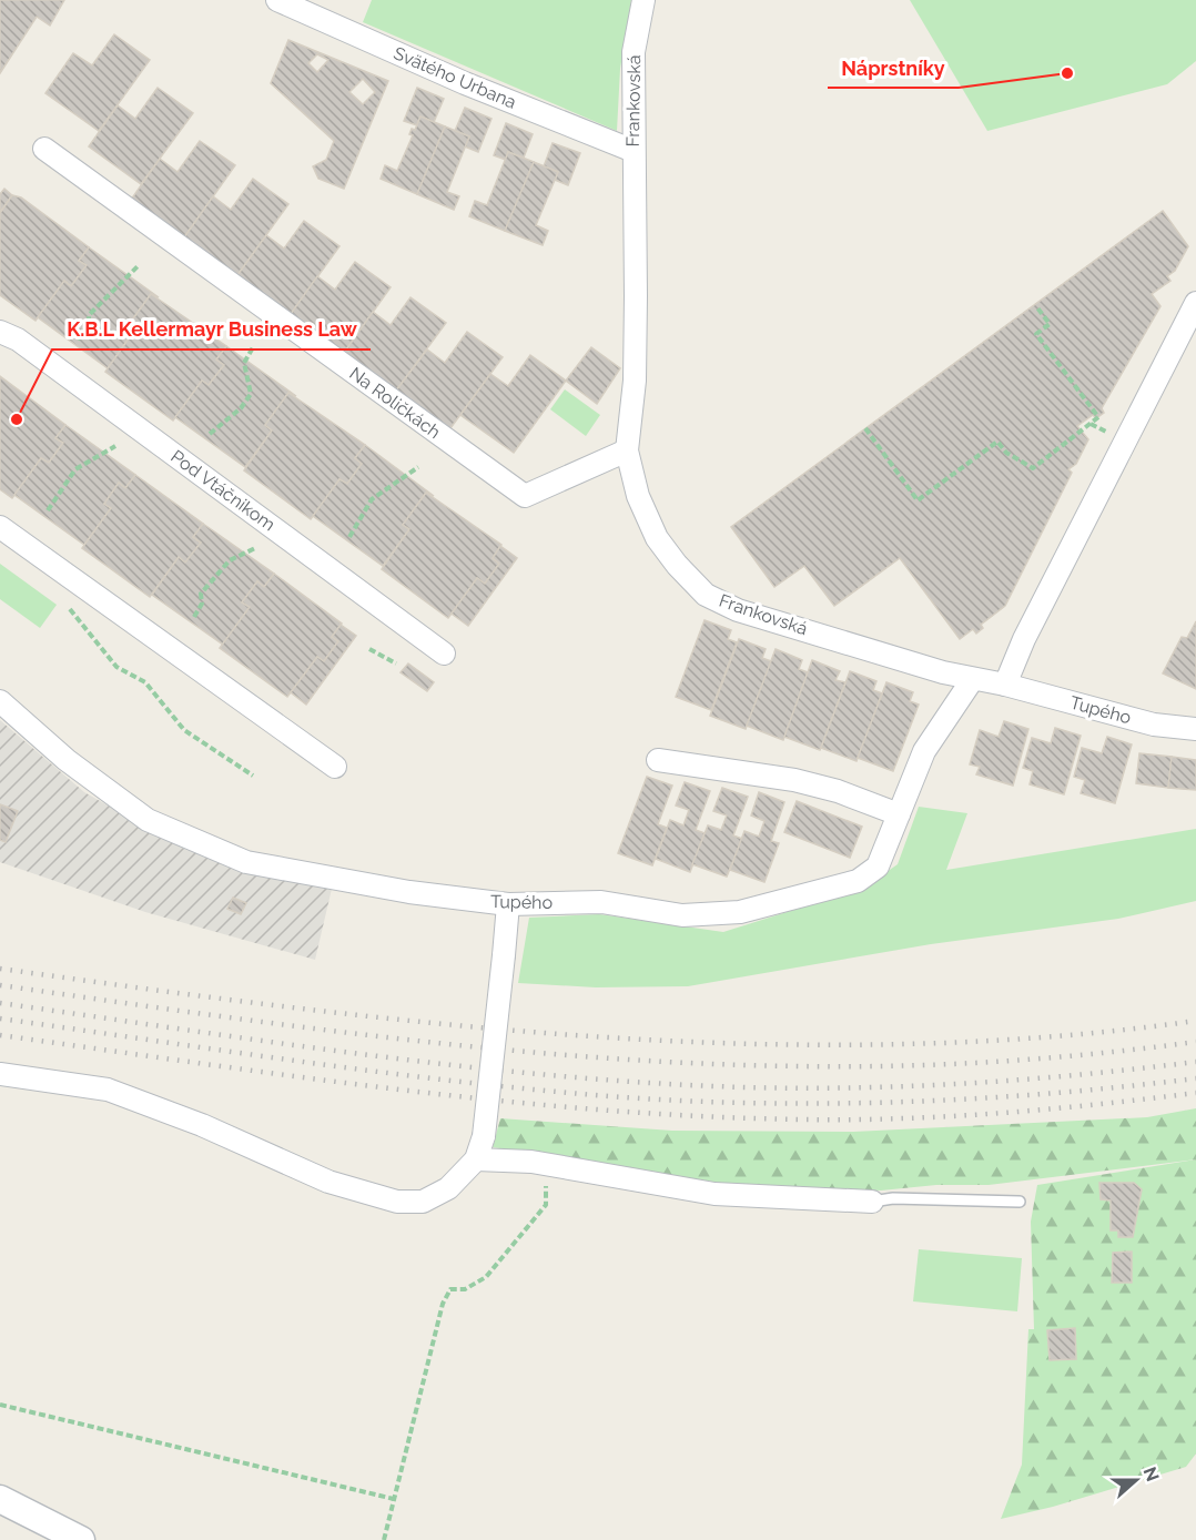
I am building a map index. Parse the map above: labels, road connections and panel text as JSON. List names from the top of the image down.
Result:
{
  "streets": {
    "street": [
      "Svätého Urbana",
      "Frankovská",
      "Na Roličkách",
      "Pod Vtáčnikom",
      "Tupého"
    ]
  },
  "crossings": [
    ["Svätého Urbana", "Frankovská"],
    ["Frankovská", "Na Roličkách"],
    ["Frankovská", "Tupého"]
  ],
  "places": ["Náprstníky", "K.B.L Kellermayr Business Law"],
  "north": "right"
}
